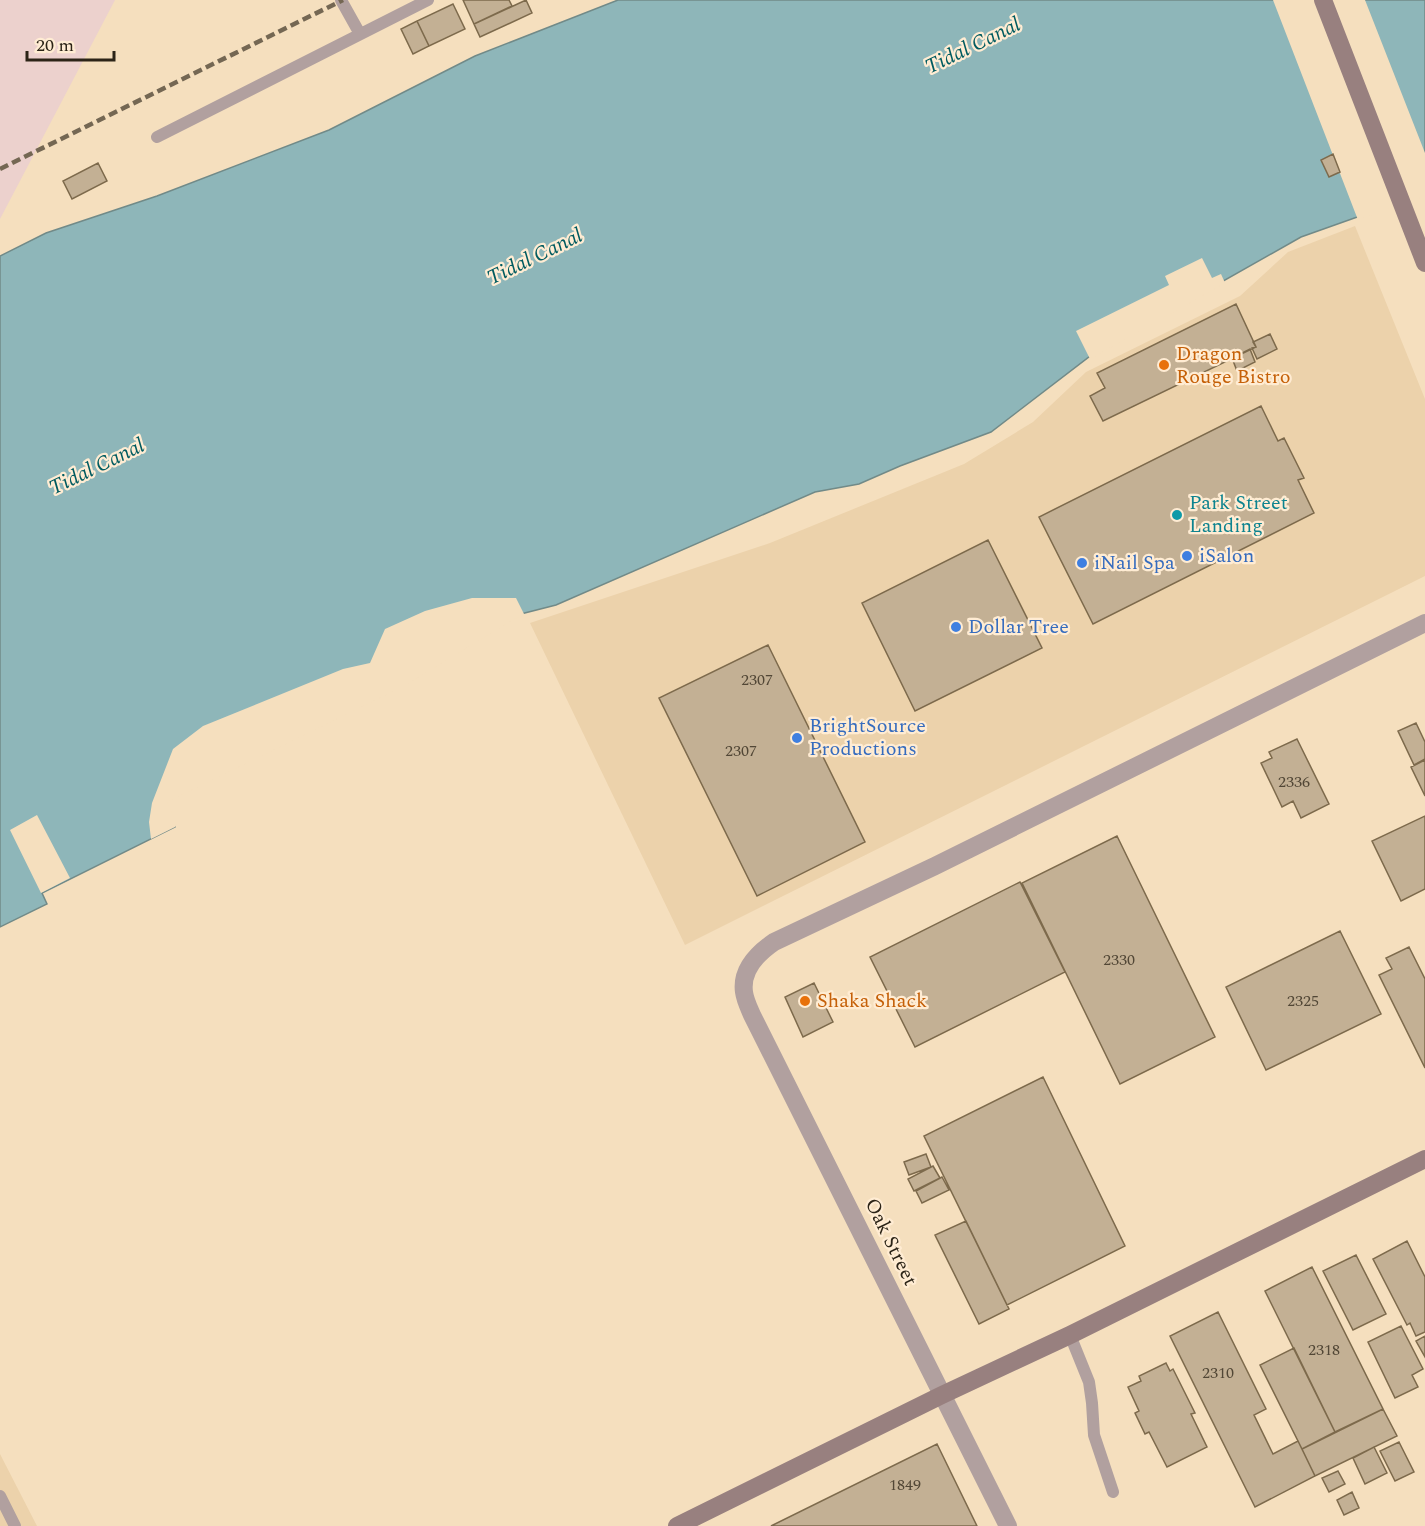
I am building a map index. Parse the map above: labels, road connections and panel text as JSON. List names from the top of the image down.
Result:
{
  "streets": {
    "street": ["Oak Street"]
  },
  "water": ["Tidal Canal"],
  "places": [
    "Dragon Rouge Bistro",
    "Park Street Landing",
    "iSalon",
    "iNail Spa",
    "Dollar Tree",
    "BrightSource Productions",
    "Shaka Shack"
  ],
  "house_numbers": [
    "2307",
    "2307",
    "2336",
    "2330",
    "2325",
    "2318",
    "2310",
    "1849"
  ],
  "scale_bar": "20 m"
}
